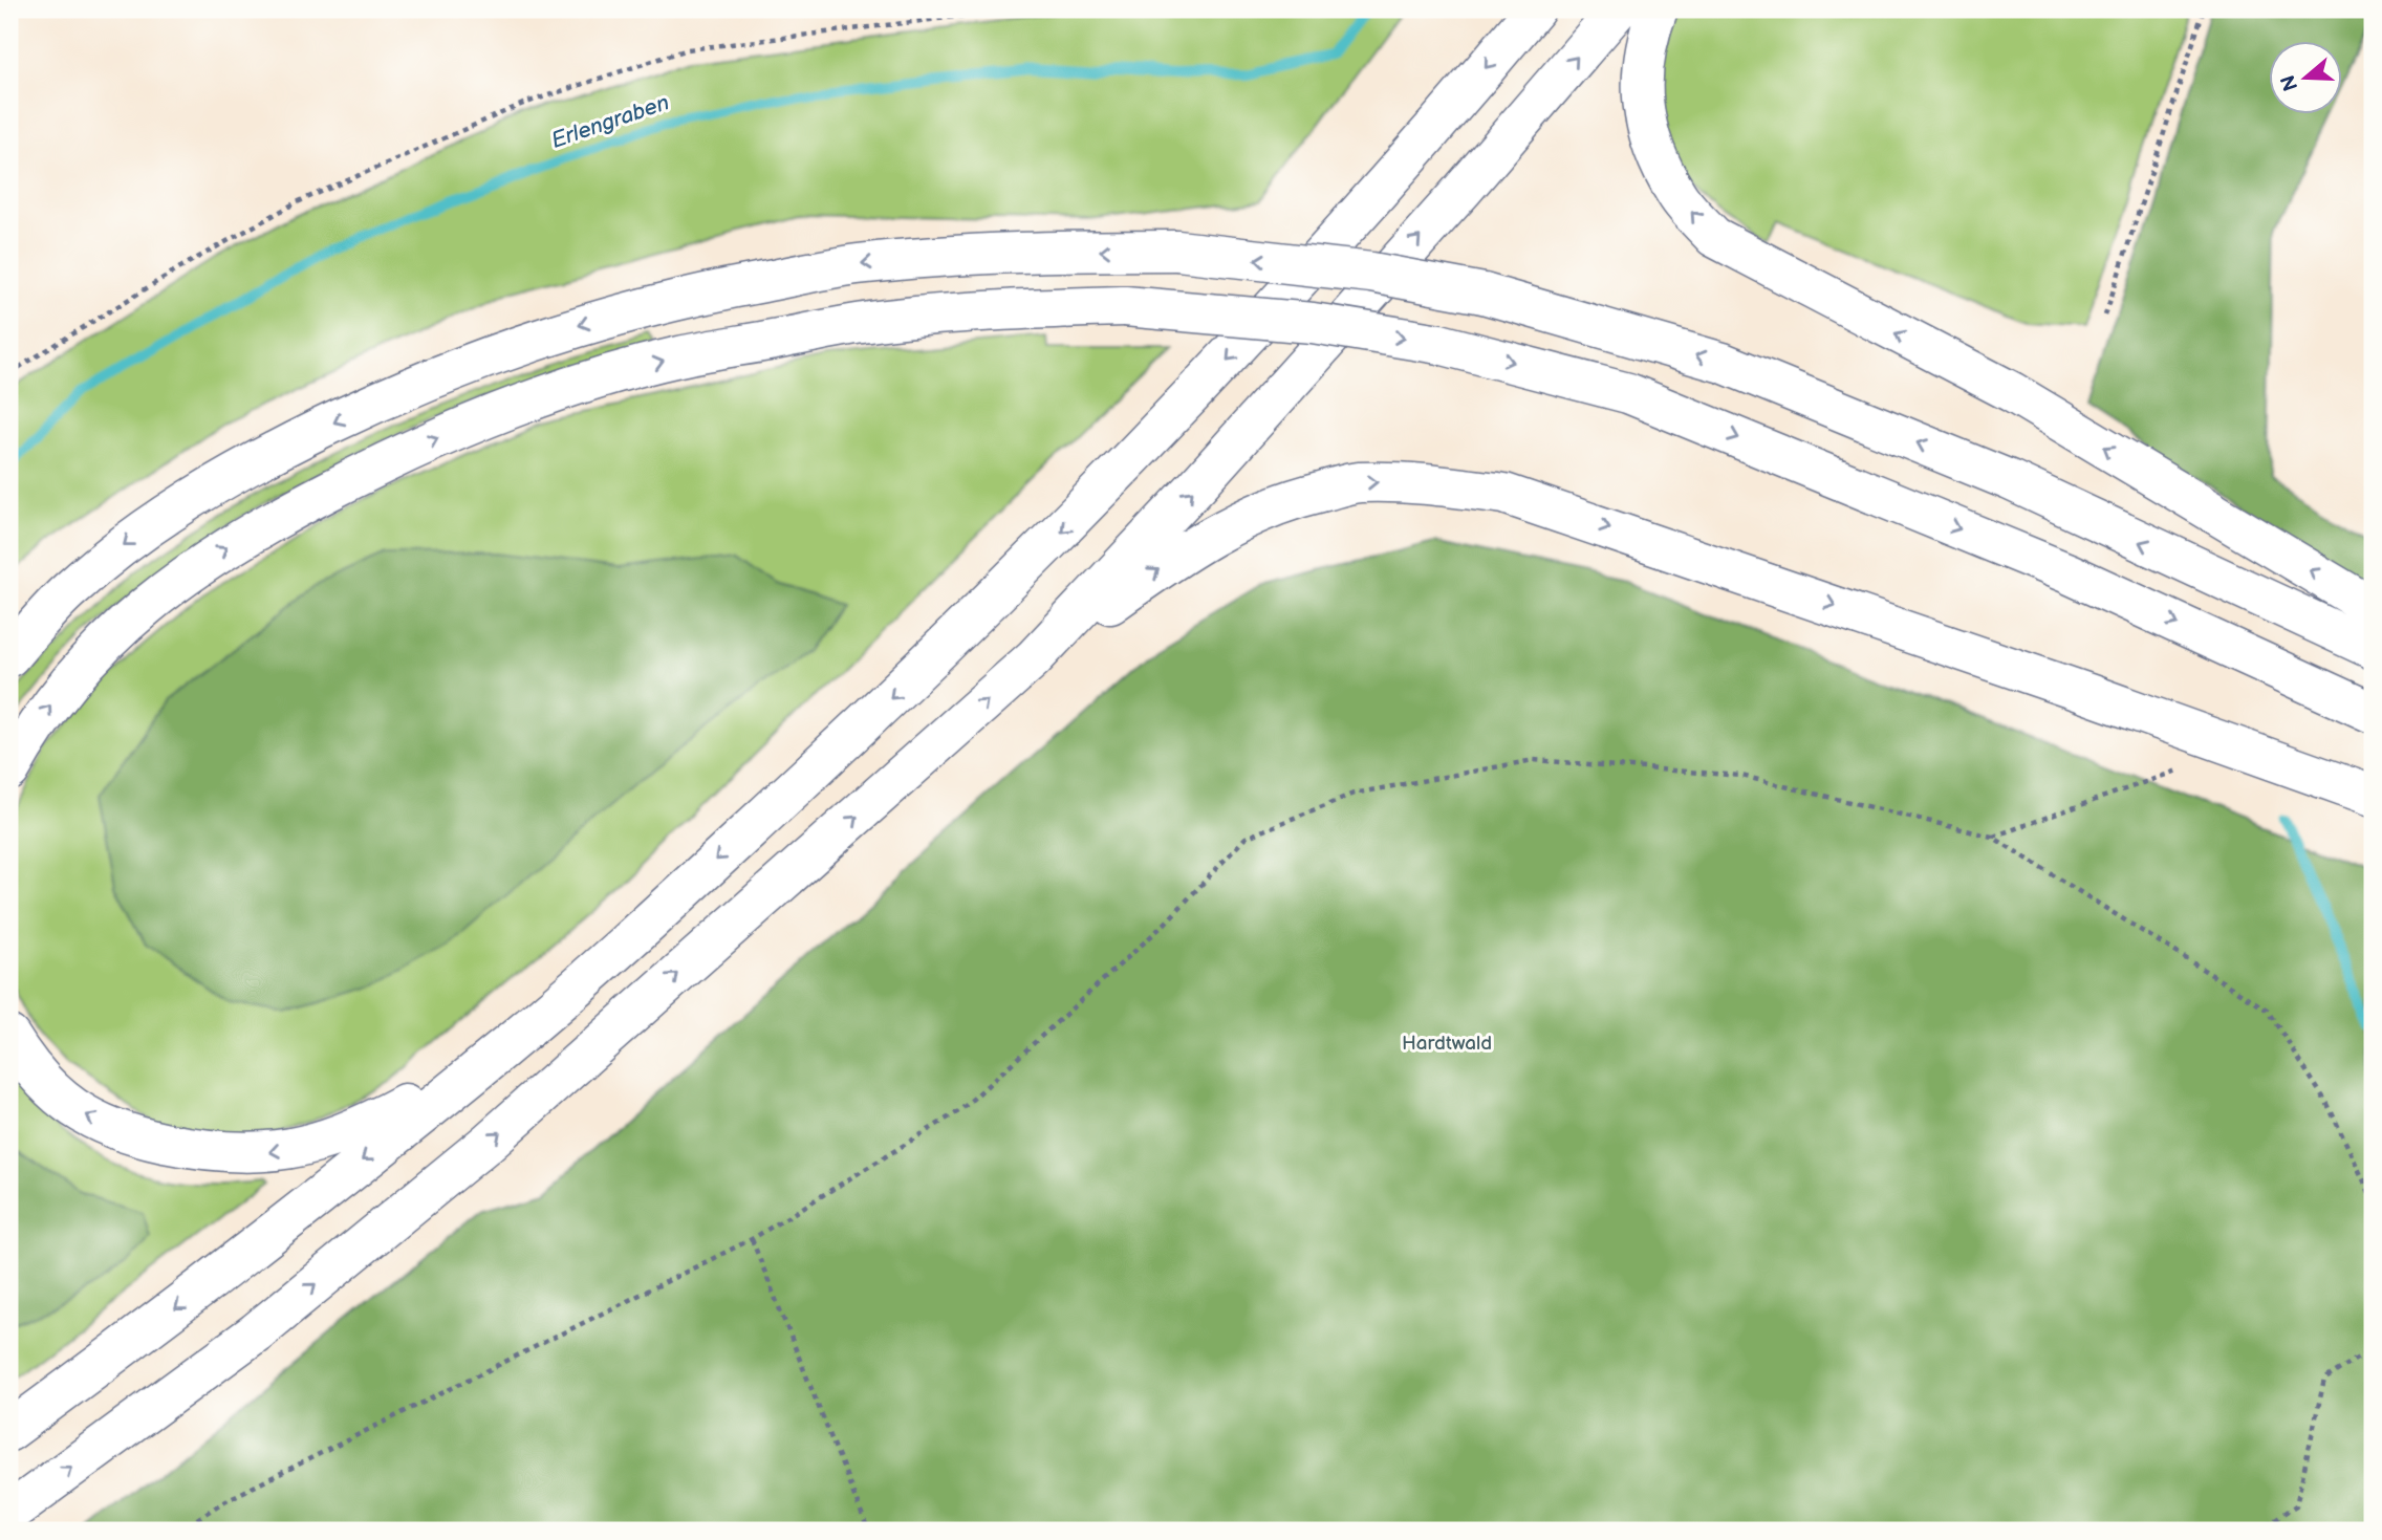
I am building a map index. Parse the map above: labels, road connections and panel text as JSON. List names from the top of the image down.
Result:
{
  "water": ["Erlengraben"],
  "parks": ["Hardtwald"],
  "north": "left"
}
